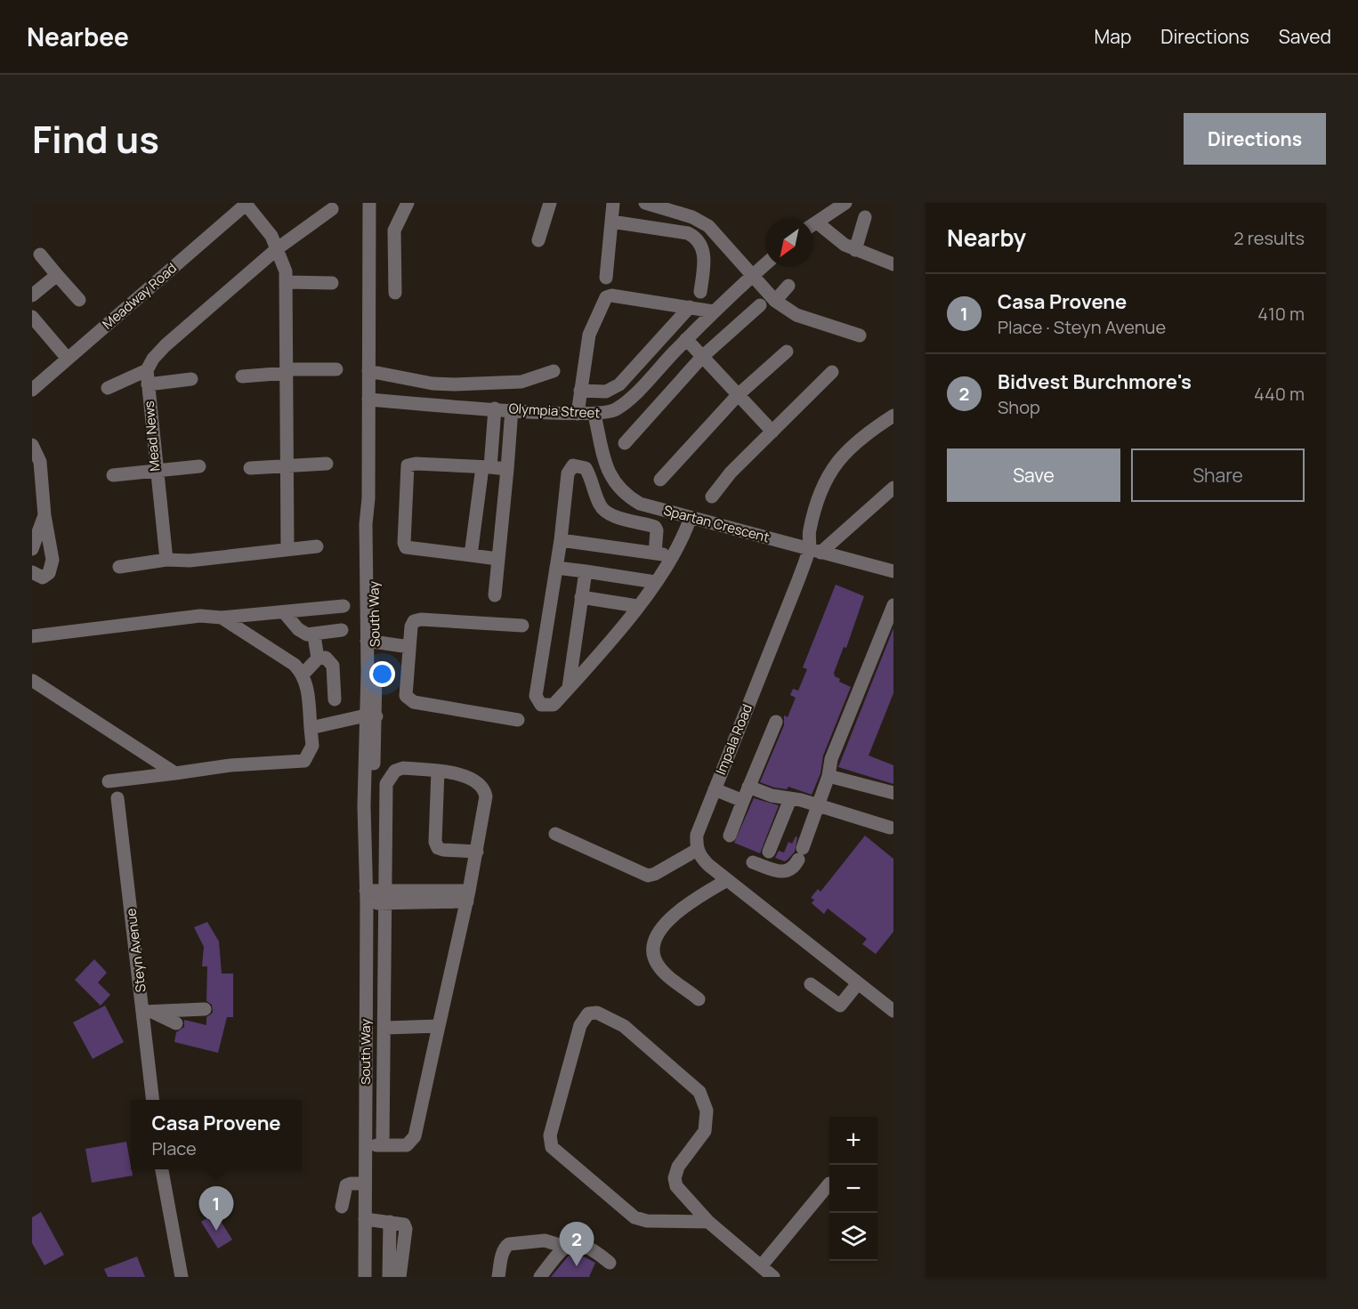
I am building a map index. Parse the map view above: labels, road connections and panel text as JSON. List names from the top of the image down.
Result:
{
  "streets": {
    "street": [
      "Meadway Road",
      "Olympia Street",
      "Mead News",
      "Spartan Crescent",
      "South Way",
      "Impala Road",
      "Steyn Avenue"
    ]
  },
  "crossings": [
    ["Olympia Street", "Spartan Crescent"],
    ["Olympia Street", "South Way"],
    ["Spartan Crescent", "Impala Road"]
  ],
  "north": "bottom left",
  "page": {
    "header": "Nearbee",
    "nav": ["Map", "Directions", "Saved"],
    "title": "Find us",
    "buttons": [
      "Directions",
      ["Save", "Share"]
    ],
    "heading": ["Nearby", "2 results"],
    "list": [
      {
        "mark": "1",
        "name": "Casa Provene",
        "note": "Place · Steyn Avenue",
        "value": "410 m"
      },
      {
        "mark": "2",
        "name": "Bidvest Burchmore's",
        "note": "Shop",
        "value": "440 m"
      }
    ],
    "popup": ["Casa Provene", "Place"],
    "map_buttons": ["+", "−"],
    "pins": ["1", "2"]
  }
}
